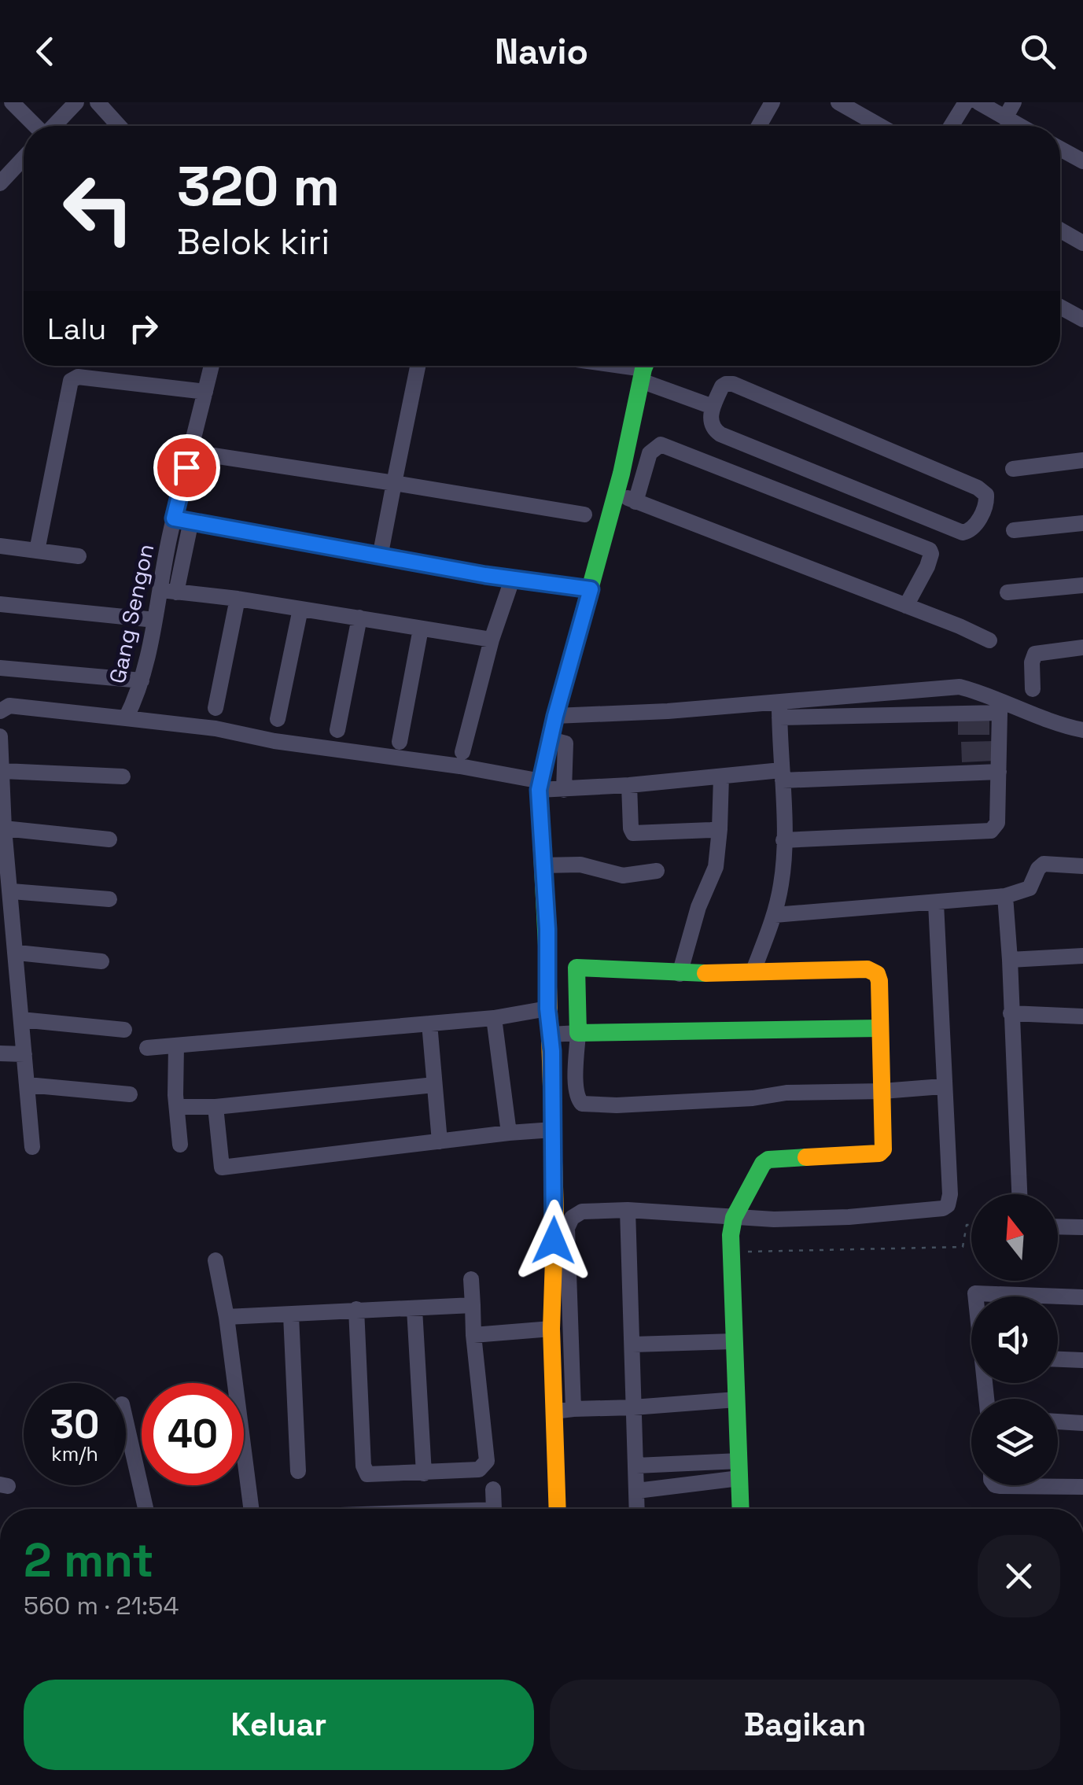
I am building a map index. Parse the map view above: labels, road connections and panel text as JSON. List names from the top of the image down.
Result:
{
  "streets": {
    "street": ["Gang Sengon"]
  },
  "north": "top",
  "page": {
    "header": "Navio",
    "turn": ["320 m", "Belok kiri"],
    "then": "Lalu",
    "speed": "30 km/h",
    "limit": "40",
    "heading": ["2 mnt", "560 m · 21:54"],
    "buttons": ["Keluar", "Bagikan"]
  }
}
